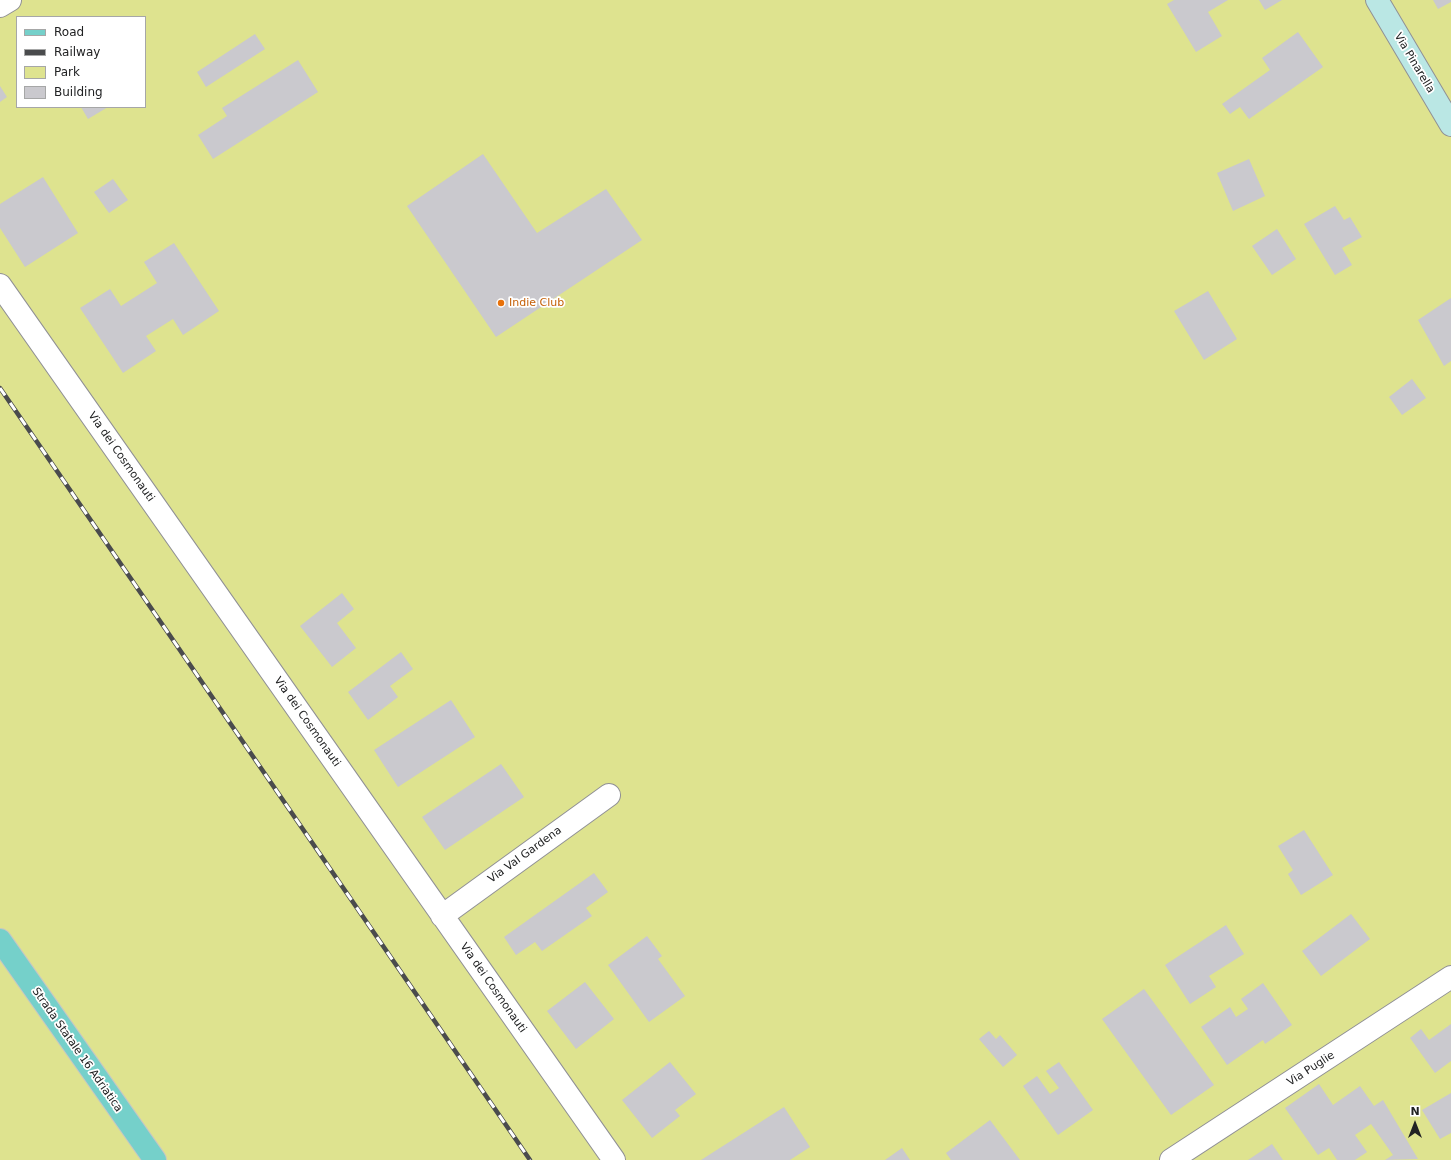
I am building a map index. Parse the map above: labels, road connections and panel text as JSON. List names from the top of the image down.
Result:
{
  "streets": {
    "main road": ["Strada Statale 16 Adriatica"],
    "street": [
      "Via Pinarella",
      "Via dei Cosmonauti",
      "Via Val Gardena",
      "Via Puglie"
    ]
  },
  "crossings": [
    ["Via dei Cosmonauti", "Via Val Gardena"]
  ],
  "places": ["Indie Club"],
  "legend": [
    "Road",
    "Railway",
    "Park",
    "Building"
  ],
  "north": "top"
}
